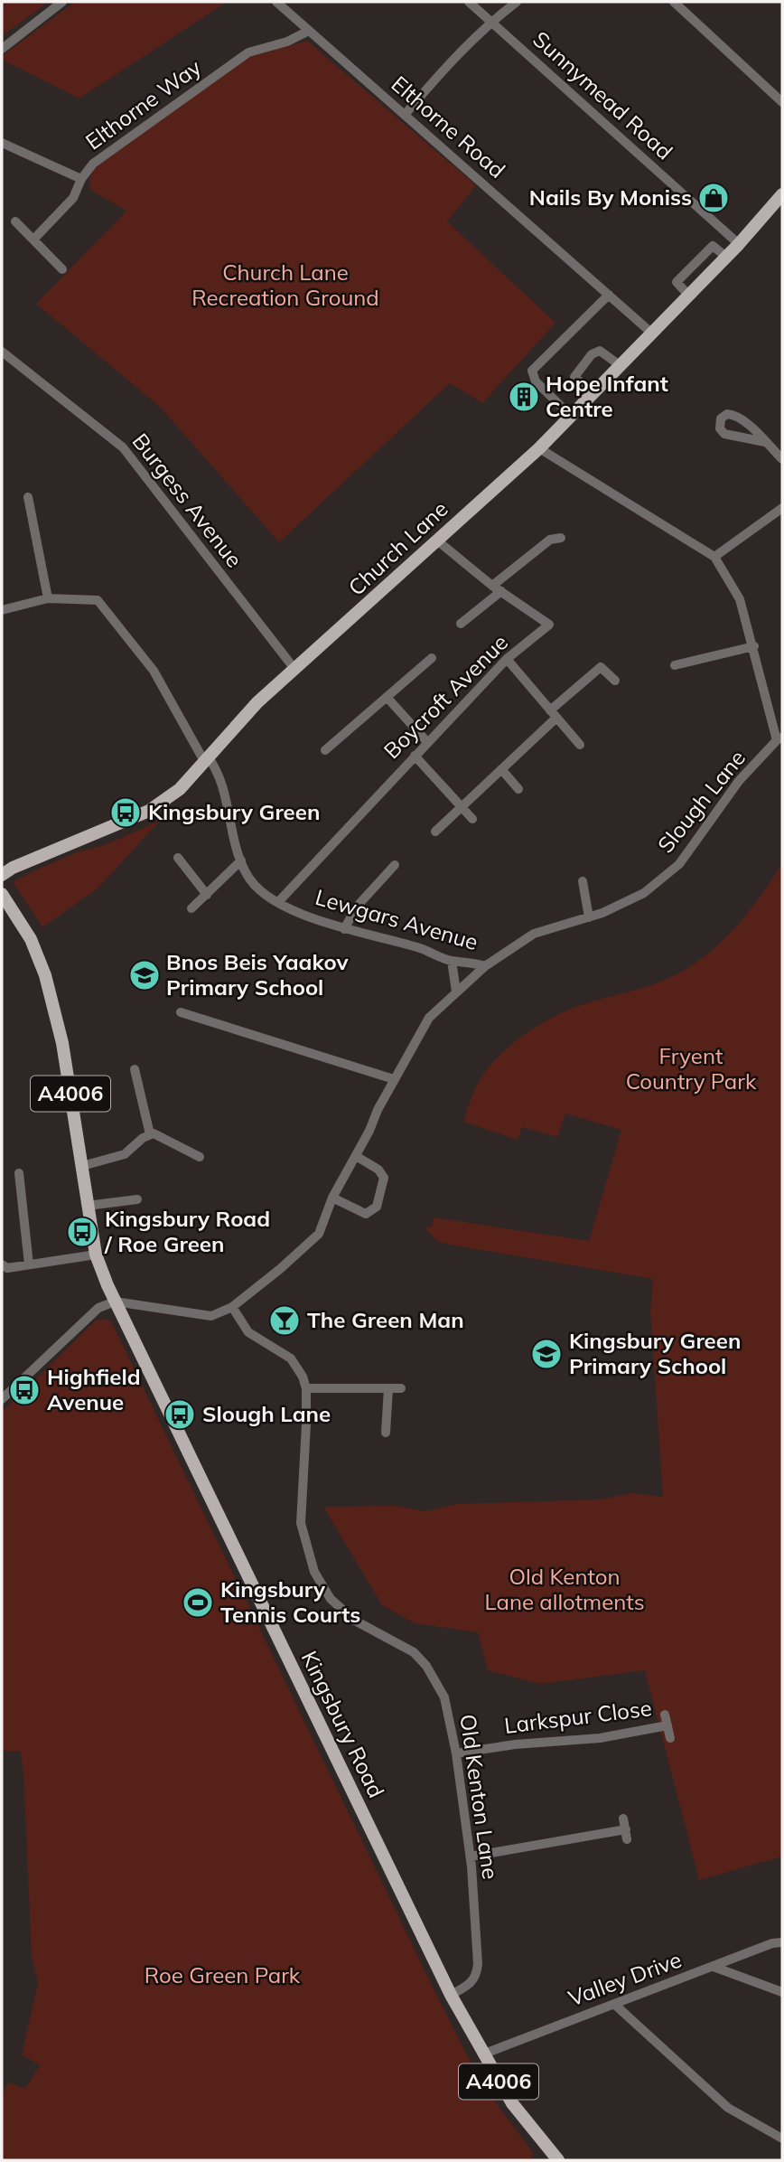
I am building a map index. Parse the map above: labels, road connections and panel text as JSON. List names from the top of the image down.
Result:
{
  "streets": {
    "main road": ["Church Lane", "A4006", "Kingsbury Road"],
    "street": [
      "Sunnymead Road",
      "Elthorne Way",
      "Elthorne Road",
      "Burgess Avenue",
      "Boycroft Avenue",
      "Slough Lane",
      "Lewgars Avenue",
      "Larkspur Close",
      "Old Kenton Lane",
      "Valley Drive"
    ]
  },
  "crossings": [
    ["Sunnymead Road", "Church Lane"],
    ["Elthorne Way", "Elthorne Road"],
    ["Elthorne Road", "Church Lane"],
    ["Burgess Avenue", "Church Lane"],
    ["Church Lane", "Boycroft Avenue"],
    ["Church Lane", "Slough Lane"],
    ["Church Lane", "Lewgars Avenue"],
    ["Boycroft Avenue", "Lewgars Avenue"],
    ["Slough Lane", "Lewgars Avenue"],
    ["Slough Lane", "Kingsbury Road"],
    ["Slough Lane", "Old Kenton Lane"],
    ["Larkspur Close", "Old Kenton Lane"],
    ["Kingsbury Road", "Old Kenton Lane"],
    ["Kingsbury Road", "Valley Drive"]
  ],
  "parks": [
    "Church Lane Recreation Ground",
    "Fryent Country Park",
    "Old Kenton Lane allotments",
    "Roe Green Park"
  ],
  "places": {
    "shop": ["Nails By Moniss"],
    "building": ["Hope Infant Centre"],
    "bus stop": [
      "Kingsbury Green",
      "Kingsbury Road / Roe Green",
      "Highfield Avenue",
      "Slough Lane"
    ],
    "school or university": ["Bnos Beis Yaakov Primary School", "Kingsbury Green Primary School"],
    "bar": ["The Green Man"],
    "sports": ["Kingsbury Tennis Courts"]
  }
}
